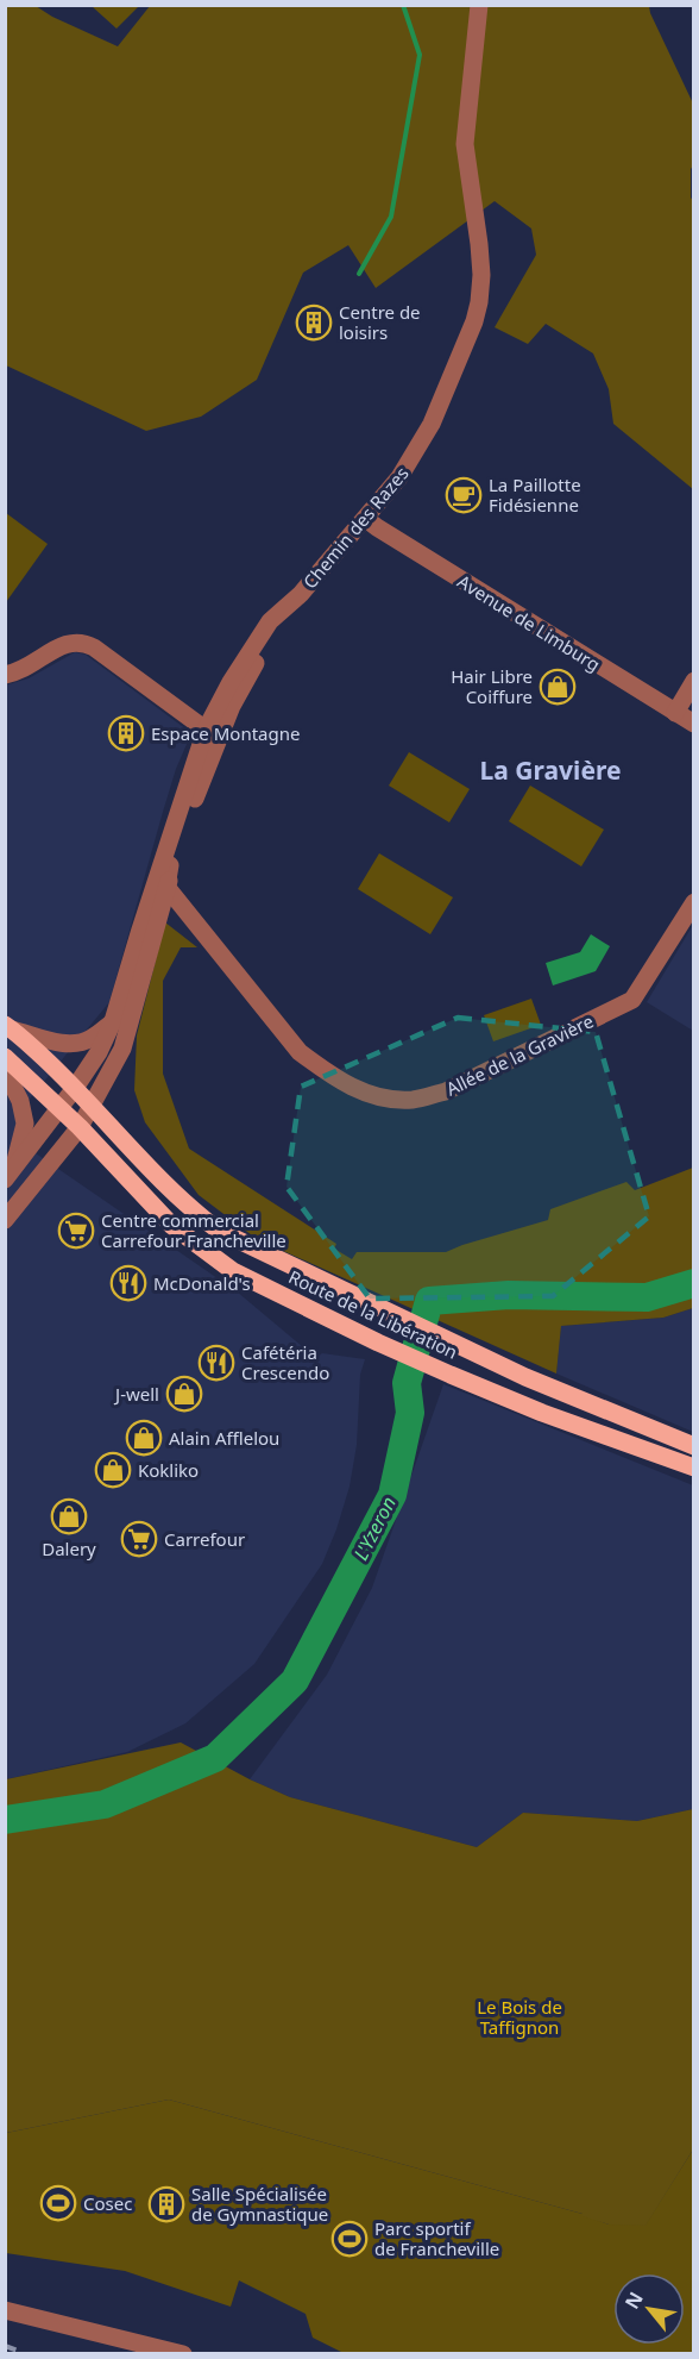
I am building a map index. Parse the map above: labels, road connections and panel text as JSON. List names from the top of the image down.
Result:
{
  "streets": {
    "main road": ["Route de la Libération"],
    "street": ["Chemin des Razes", "Avenue de Limburg", "Allée de la Gravière"]
  },
  "crossings": [
    ["Chemin des Razes", "Avenue de Limburg"],
    ["Chemin des Razes", "Allée de la Gravière"],
    ["Chemin des Razes", "Route de la Libération"]
  ],
  "districts": ["La Gravière"],
  "water": ["L'Yzeron"],
  "parks": ["Le Bois de Taffignon"],
  "places": {
    "building": ["Centre de loisirs", "Espace Montagne", "Salle Spécialisée de Gymnastique"],
    "cafe": ["La Paillotte Fidésienne"],
    "shop": [
      "Hair Libre Coiffure",
      "J-well",
      "Alain Afflelou",
      "Kokliko",
      "Dalery"
    ],
    "supermarket": ["Centre commercial Carrefour Francheville", "Carrefour"],
    "restaurant": ["McDonald's", "Cafétéria Crescendo"],
    "sports": ["Cosec", "Parc sportif de Francheville"]
  },
  "north": "top left"
}
